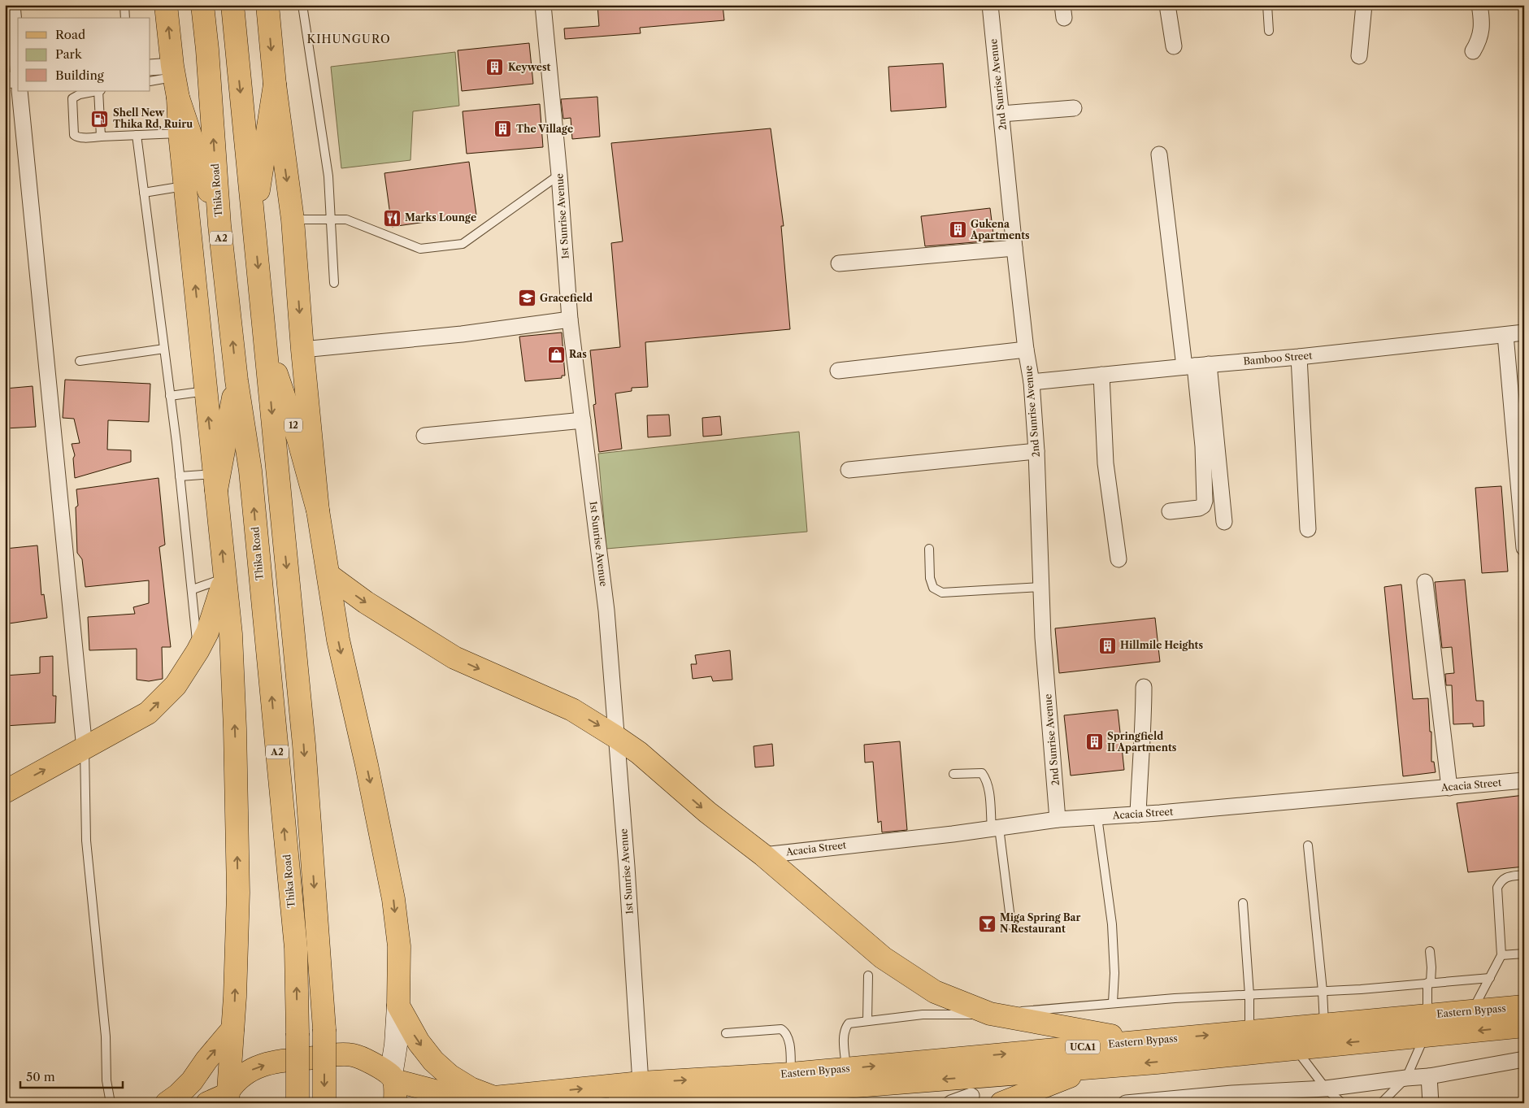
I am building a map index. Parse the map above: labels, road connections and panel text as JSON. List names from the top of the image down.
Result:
{
  "streets": {
    "main road": [
      "Thika Road",
      "A2",
      "12",
      "Eastern Bypass",
      "UCA1"
    ],
    "street": [
      "2nd Sunrise Avenue",
      "1st Sunrise Avenue",
      "Bamboo Street",
      "Acacia Street"
    ]
  },
  "crossings": [
    ["2nd Sunrise Avenue", "Bamboo Street"],
    ["2nd Sunrise Avenue", "Acacia Street"],
    ["1st Sunrise Avenue", "Eastern Bypass"],
    ["1st Sunrise Avenue", "UCA1"],
    ["A2", "12"],
    ["Eastern Bypass", "UCA1"]
  ],
  "districts": ["KIHUNGURO"],
  "places": {
    "building": [
      "Keywest",
      "The Village",
      "Gukena Apartments",
      "Hillmile Heights",
      "Springfield II Apartments"
    ],
    "fuel station": ["Shell New Thika Rd, Ruiru"],
    "restaurant": ["Marks Lounge"],
    "school or university": ["Gracefield"],
    "shop": ["Ras"],
    "bar": ["Miga Spring Bar N Restaurant"]
  },
  "legend": ["Road", "Park", "Building"],
  "scale_bar": "50 m"
}
